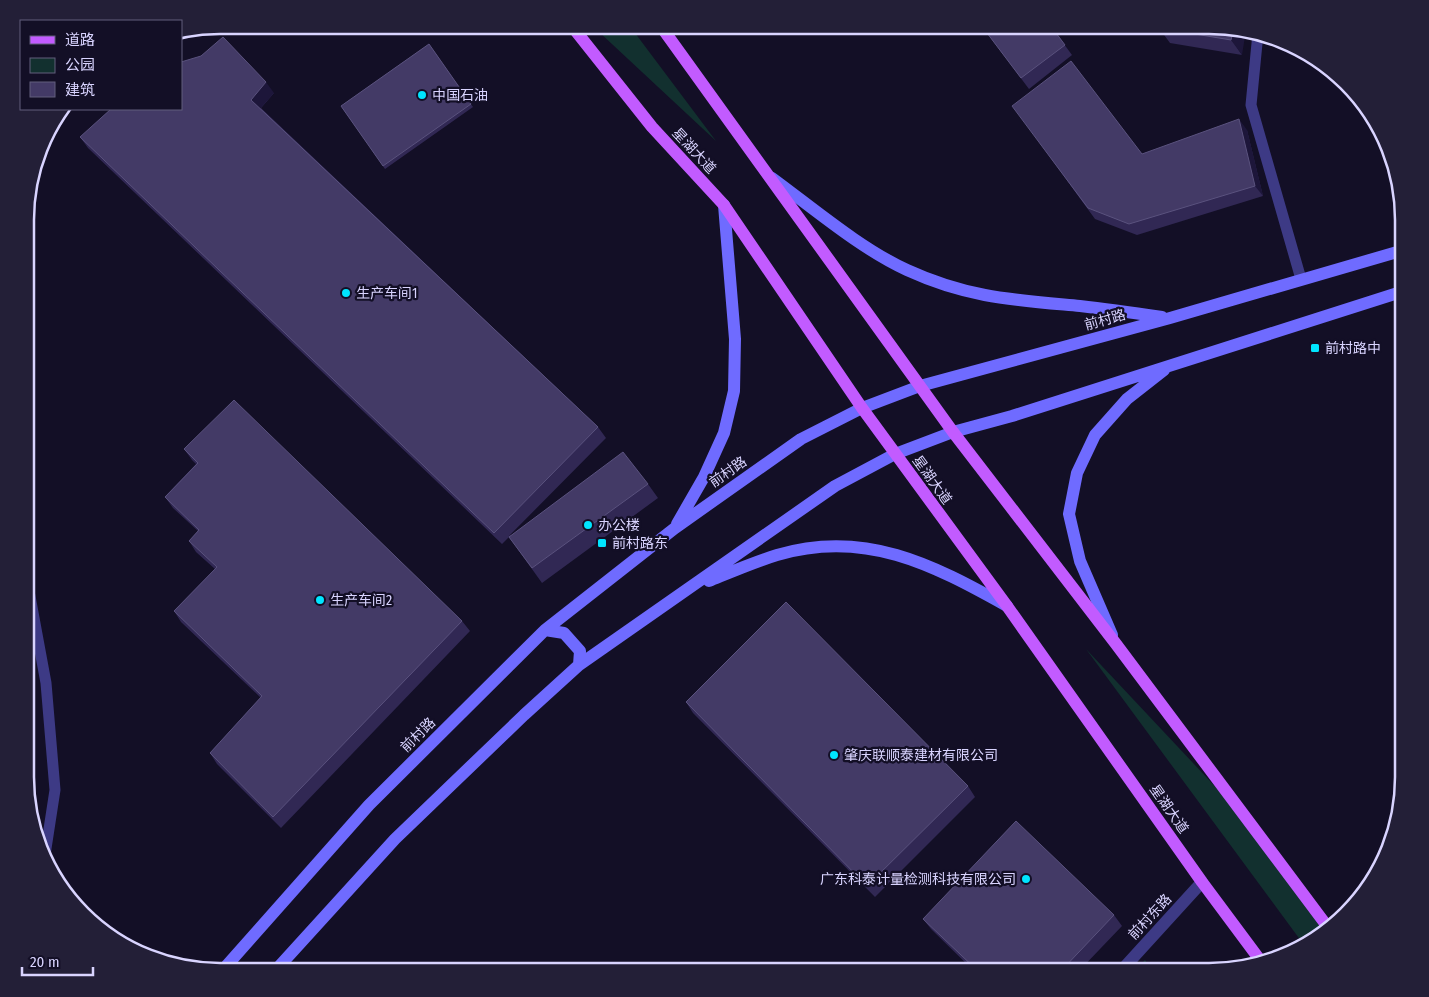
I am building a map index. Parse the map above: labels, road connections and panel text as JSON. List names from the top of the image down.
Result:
{
  "streets": {
    "main road": ["星湖大道", "前村路"],
    "street": ["前村东路"]
  },
  "crossings": [
    ["星湖大道", "前村路"],
    ["星湖大道", "前村东路"]
  ],
  "places": {
    "other": [
      "中国石油",
      "生产车间1",
      "办公楼",
      "生产车间2",
      "肇庆联顺泰建材有限公司",
      "广东科泰计量检测科技有限公司"
    ],
    "transit": ["前村路中", "前村路东"]
  },
  "legend": ["道路", "公园", "建筑"],
  "scale_bar": "20 m"
}
